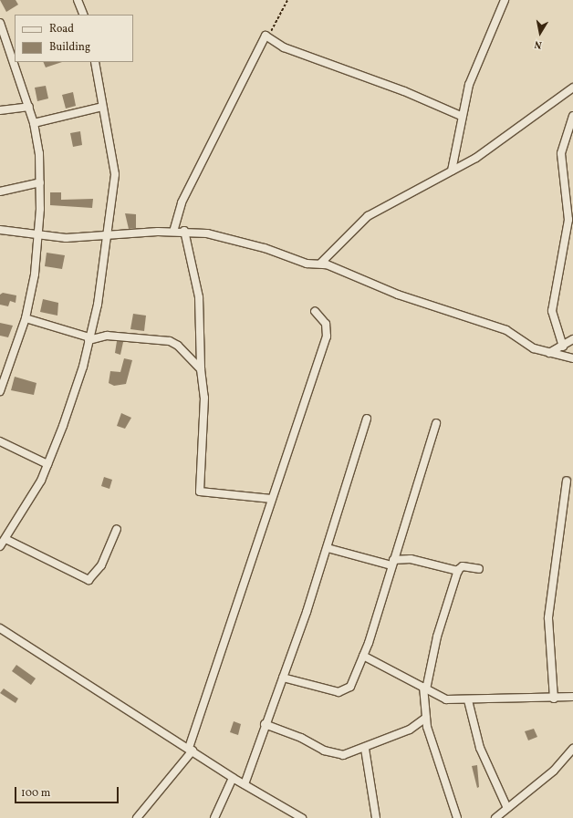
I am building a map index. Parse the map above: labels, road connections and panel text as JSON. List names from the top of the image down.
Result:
{
  "legend": ["Road", "Building"],
  "scale_bar": "100 m",
  "north": "bottom"
}
